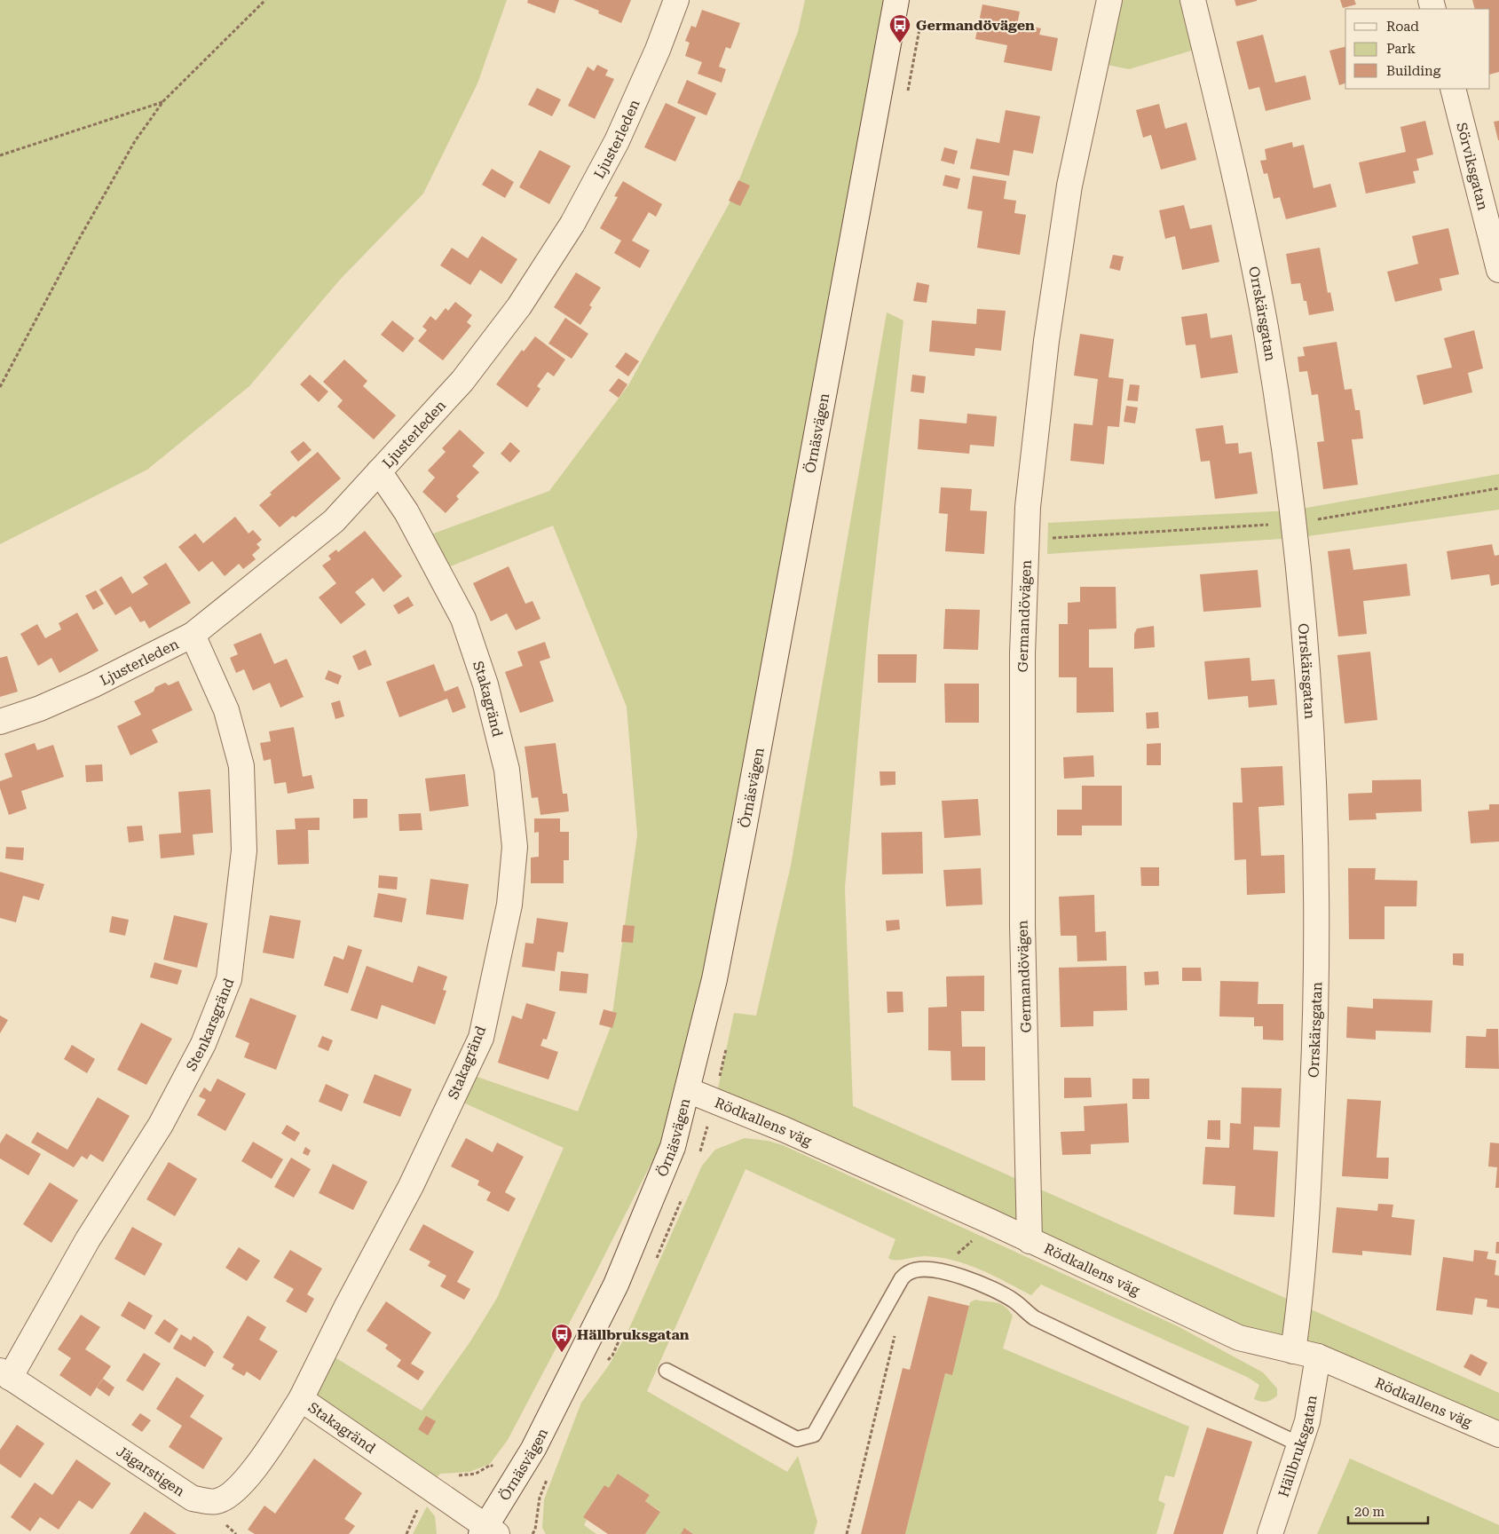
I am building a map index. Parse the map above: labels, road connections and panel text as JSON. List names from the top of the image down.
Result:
{
  "streets": {
    "street": [
      "Ljusterleden",
      "Sörviksgatan",
      "Orrskärsgatan",
      "Örnäsvägen",
      "Germandövägen",
      "Stakagränd",
      "Stenkarsgränd",
      "Rödkallens väg",
      "Hällbruksgatan",
      "Jägarstigen"
    ]
  },
  "crossings": [
    ["Ljusterleden", "Stakagränd"],
    ["Ljusterleden", "Stenkarsgränd"],
    ["Orrskärsgatan", "Rödkallens väg"],
    ["Örnäsvägen", "Stakagränd"],
    ["Örnäsvägen", "Rödkallens väg"],
    ["Germandövägen", "Rödkallens väg"],
    ["Stakagränd", "Jägarstigen"],
    ["Stenkarsgränd", "Jägarstigen"],
    ["Rödkallens väg", "Hällbruksgatan"]
  ],
  "places": {
    "bus stop": ["Germandövägen", "Hällbruksgatan"]
  },
  "legend": ["Road", "Park", "Building"],
  "scale_bar": "20 m"
}
